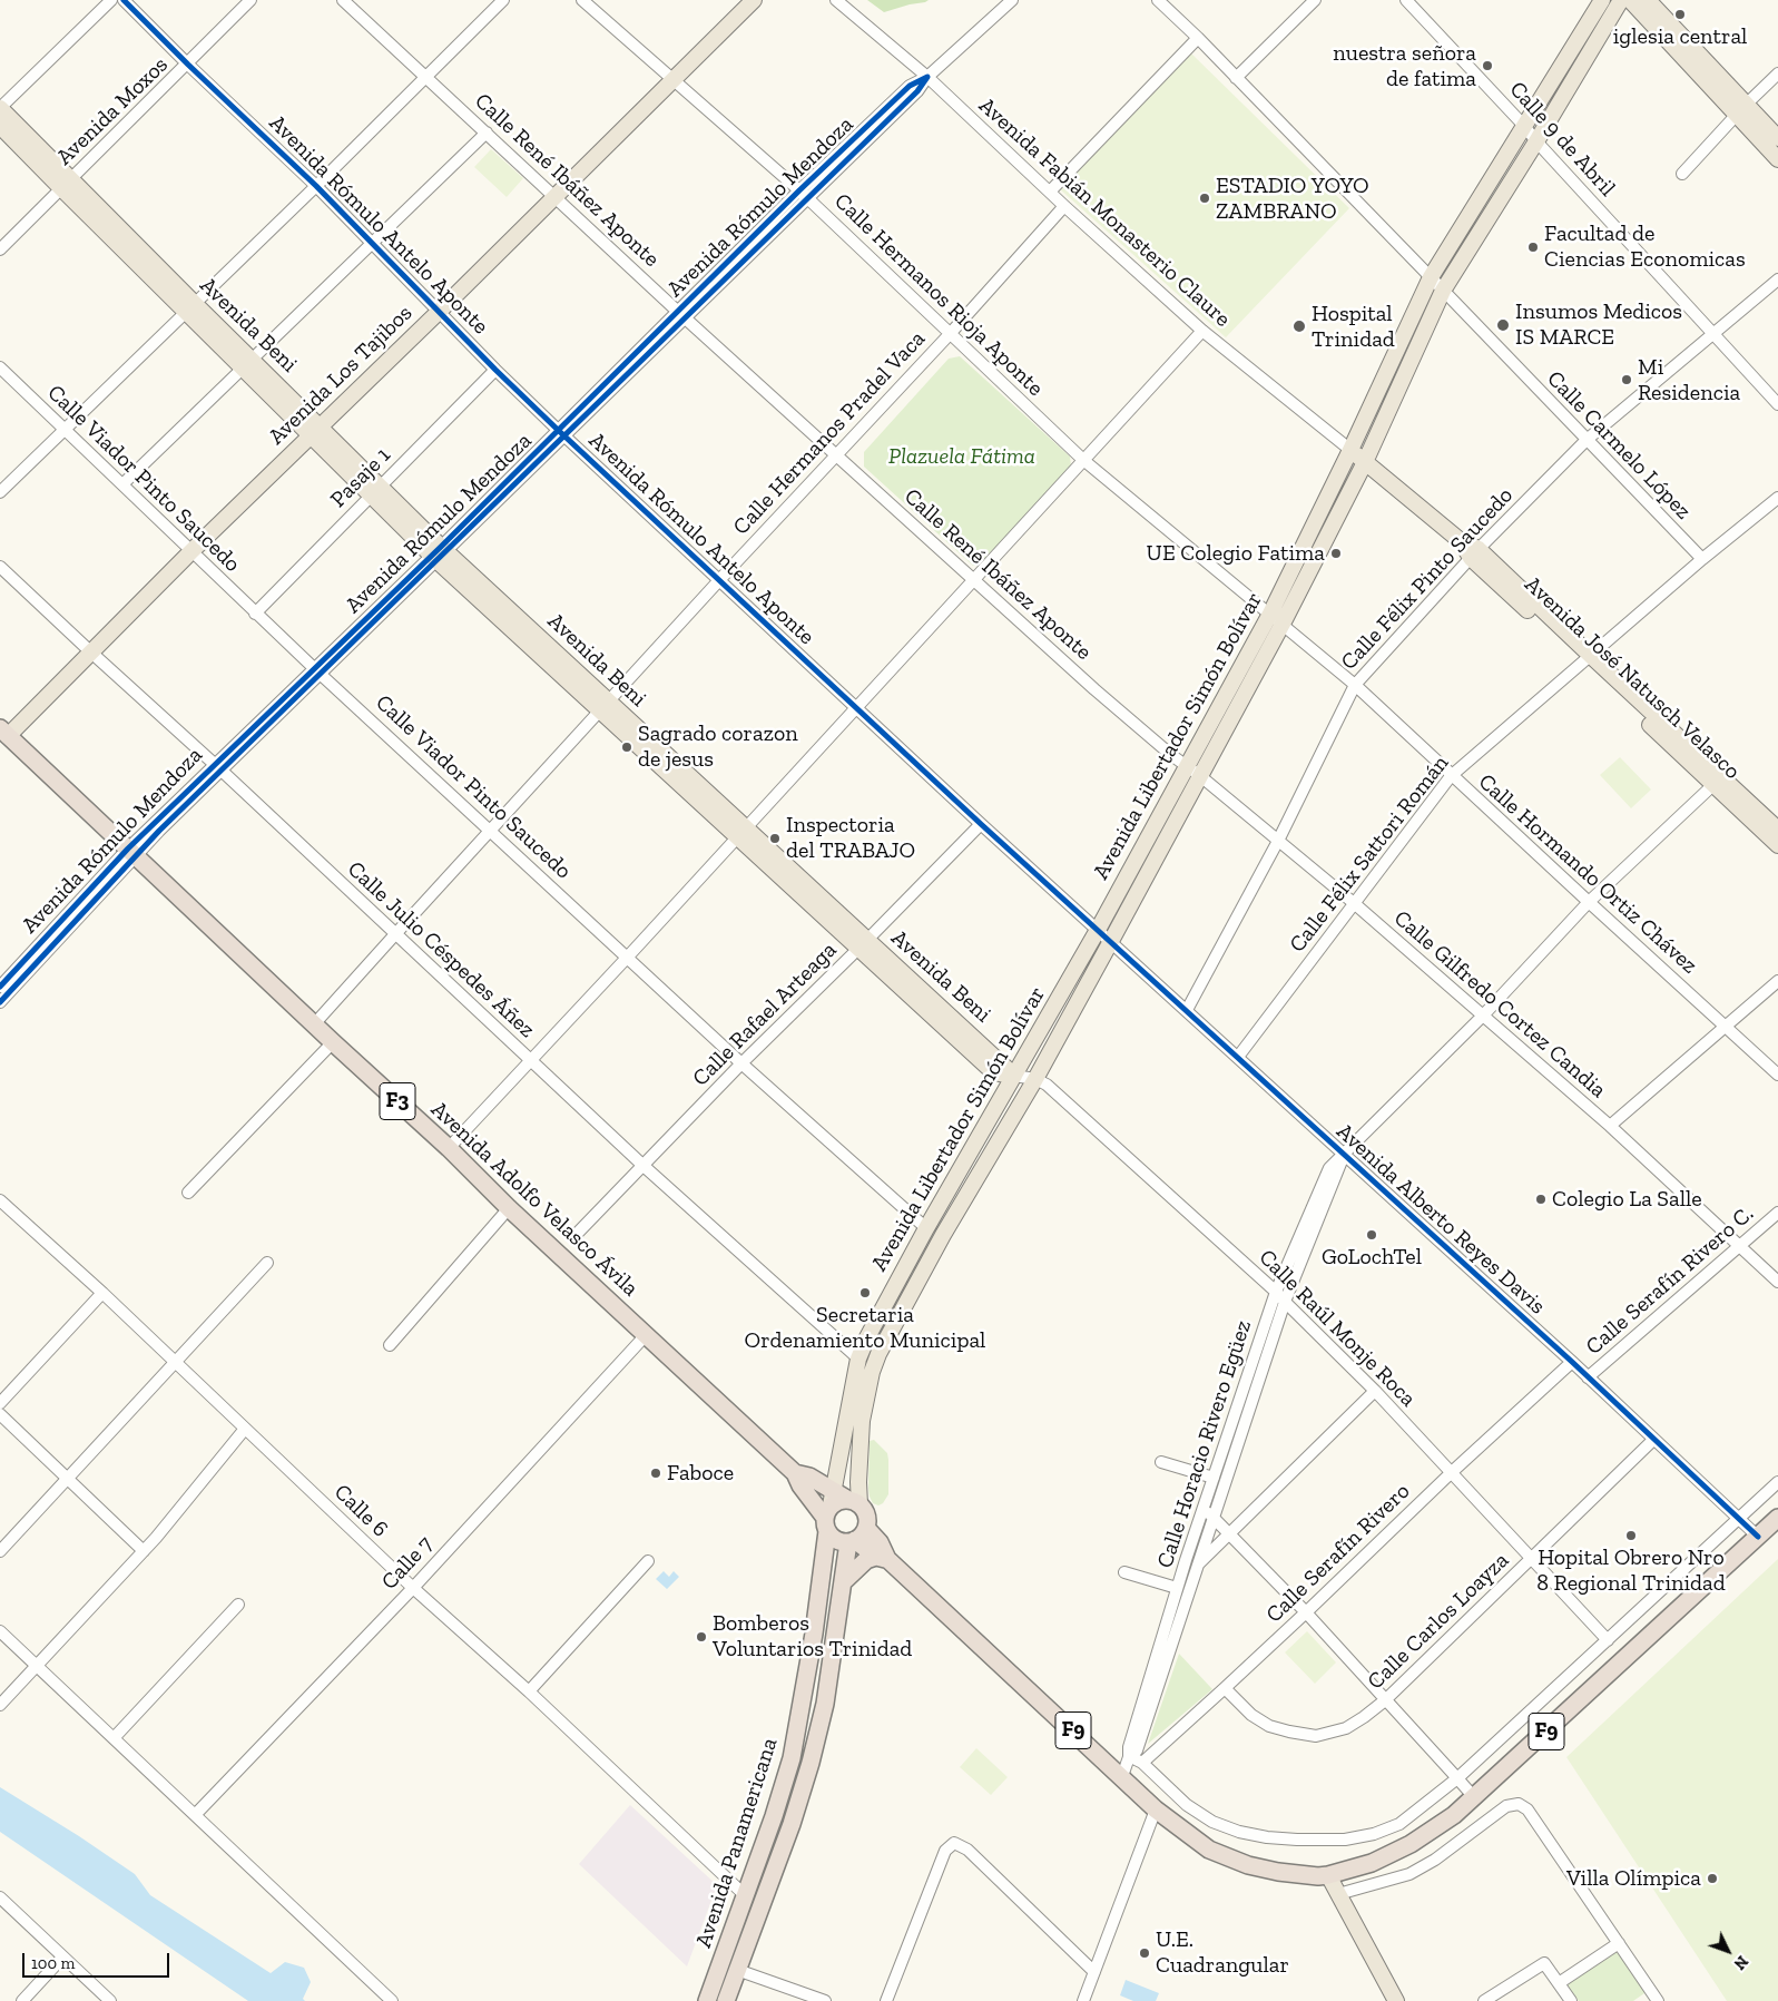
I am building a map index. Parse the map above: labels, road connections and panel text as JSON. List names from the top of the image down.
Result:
{
  "streets": {
    "highway": [
      "F3",
      "Avenida Adolfo Velasco Ávila",
      "F9",
      "Avenida Panamericana"
    ],
    "main road": [
      "Avenida Beni",
      "Avenida Los Tajibos",
      "Avenida José Natusch Velasco",
      "Avenida Libertador Simón Bolívar"
    ],
    "street": [
      "Avenida Moxos",
      "Calle 9 de Abril",
      "Calle René Ibáñez Aponte",
      "Avenida Rómulo Mendoza",
      "Avenida Fabián Monasterio Claure",
      "Avenida Rómulo Antelo Aponte",
      "Calle Hermanos Rioja Aponte",
      "Calle Hermanos Pradel Vaca",
      "Calle Carmelo López",
      "Pasaje 1",
      "Calle Viador Pinto Saucedo",
      "Calle Félix Pinto Saucedo",
      "Calle Félix Sattori Román",
      "Calle Hormando Ortiz Chávez",
      "Calle Julio Céspedes Áñez",
      "Calle Gilfredo Cortez Candia",
      "Calle Rafael Arteaga",
      "Avenida Alberto Reyes Davis",
      "Calle Serafín Rivero C.",
      "Calle Raúl Monje Roca",
      "Calle Horacio Rivero Egüez",
      "Calle 6",
      "Calle Serafín Rivero",
      "Calle 7",
      "Calle Carlos Loayza"
    ]
  },
  "crossings": [
    ["Avenida Moxos", "Avenida Rómulo Antelo Aponte"],
    ["Avenida Moxos", "Avenida Beni"],
    ["Calle 9 de Abril", "Calle Félix Pinto Saucedo"],
    ["Calle 9 de Abril", "Avenida Libertador Simón Bolívar"],
    ["Calle René Ibáñez Aponte", "Avenida Rómulo Mendoza"],
    ["Calle René Ibáñez Aponte", "Avenida Los Tajibos"],
    ["Calle René Ibáñez Aponte", "Calle Hermanos Pradel Vaca"],
    ["Calle René Ibáñez Aponte", "Avenida Libertador Simón Bolívar"],
    ["Calle René Ibáñez Aponte", "Calle Gilfredo Cortez Candia"],
    ["Avenida Rómulo Mendoza", "Avenida Fabián Monasterio Claure"],
    ["Avenida Rómulo Mendoza", "Avenida Rómulo Antelo Aponte"],
    ["Avenida Rómulo Mendoza", "Calle Hermanos Rioja Aponte"],
    ["Avenida Rómulo Mendoza", "Avenida Beni"],
    ["Avenida Rómulo Mendoza", "Calle Viador Pinto Saucedo"],
    ["Avenida Rómulo Mendoza", "Calle Julio Céspedes Áñez"],
    ["Avenida Rómulo Mendoza", "Avenida Adolfo Velasco Ávila"],
    ["Avenida Fabián Monasterio Claure", "Calle Hermanos Pradel Vaca"],
    ["Avenida Fabián Monasterio Claure", "Avenida José Natusch Velasco"],
    ["Avenida Fabián Monasterio Claure", "Avenida Libertador Simón Bolívar"],
    ["Avenida Rómulo Antelo Aponte", "Avenida Los Tajibos"],
    ["Avenida Rómulo Antelo Aponte", "Calle Hermanos Pradel Vaca"],
    ["Avenida Rómulo Antelo Aponte", "Pasaje 1"],
    ["Avenida Rómulo Antelo Aponte", "Avenida Libertador Simón Bolívar"],
    ["Avenida Rómulo Antelo Aponte", "Calle Rafael Arteaga"],
    ["Avenida Rómulo Antelo Aponte", "Avenida Alberto Reyes Davis"],
    ["Calle Hermanos Rioja Aponte", "Avenida Los Tajibos"],
    ["Calle Hermanos Rioja Aponte", "Calle Hermanos Pradel Vaca"],
    ["Calle Hermanos Rioja Aponte", "Avenida Libertador Simón Bolívar"],
    ["Calle Hermanos Rioja Aponte", "Calle Hormando Ortiz Chávez"],
    ["Avenida Beni", "Avenida Los Tajibos"],
    ["Avenida Beni", "Calle Hermanos Pradel Vaca"],
    ["Avenida Beni", "Pasaje 1"],
    ["Avenida Beni", "Avenida Libertador Simón Bolívar"],
    ["Avenida Beni", "Calle Rafael Arteaga"],
    ["Avenida Beni", "Calle Raúl Monje Roca"],
    ["Avenida Los Tajibos", "Calle Viador Pinto Saucedo"],
    ["Avenida Los Tajibos", "Calle Julio Céspedes Áñez"],
    ["Avenida Los Tajibos", "Avenida Adolfo Velasco Ávila"],
    ["Calle Hermanos Pradel Vaca", "Calle Viador Pinto Saucedo"],
    ["Calle Hermanos Pradel Vaca", "Calle Julio Céspedes Áñez"],
    ["Calle Hermanos Pradel Vaca", "Avenida Adolfo Velasco Ávila"],
    ["Calle Carmelo López", "Calle Félix Pinto Saucedo"],
    ["Calle Carmelo López", "Avenida Libertador Simón Bolívar"],
    ["Calle Carmelo López", "Calle Félix Sattori Román"],
    ["Pasaje 1", "Calle Viador Pinto Saucedo"],
    ["Calle Viador Pinto Saucedo", "Avenida Libertador Simón Bolívar"],
    ["Calle Viador Pinto Saucedo", "Calle Rafael Arteaga"],
    ["Calle Félix Pinto Saucedo", "Avenida José Natusch Velasco"],
    ["Calle Félix Pinto Saucedo", "Calle Hormando Ortiz Chávez"],
    ["Calle Félix Pinto Saucedo", "Calle Gilfredo Cortez Candia"],
    ["Calle Félix Pinto Saucedo", "Avenida Alberto Reyes Davis"],
    ["Avenida José Natusch Velasco", "Avenida Libertador Simón Bolívar"],
    ["Avenida José Natusch Velasco", "Calle Félix Sattori Román"],
    ["Avenida José Natusch Velasco", "Calle Horacio Rivero Egüez"],
    ["Avenida Libertador Simón Bolívar", "Calle Hormando Ortiz Chávez"],
    ["Avenida Libertador Simón Bolívar", "Calle Julio Céspedes Áñez"],
    ["Avenida Libertador Simón Bolívar", "Calle Gilfredo Cortez Candia"],
    ["Avenida Libertador Simón Bolívar", "Avenida Adolfo Velasco Ávila"],
    ["Avenida Libertador Simón Bolívar", "Avenida Alberto Reyes Davis"],
    ["Avenida Libertador Simón Bolívar", "Calle Raúl Monje Roca"],
    ["Avenida Libertador Simón Bolívar", "F9"],
    ["Avenida Libertador Simón Bolívar", "Avenida Panamericana"],
    ["Calle Félix Sattori Román", "Calle Hormando Ortiz Chávez"],
    ["Calle Félix Sattori Román", "Calle Gilfredo Cortez Candia"],
    ["Calle Félix Sattori Román", "Avenida Alberto Reyes Davis"],
    ["Calle Hormando Ortiz Chávez", "Calle Horacio Rivero Egüez"],
    ["Calle Julio Céspedes Áñez", "Calle Rafael Arteaga"],
    ["Calle Gilfredo Cortez Candia", "Calle Serafín Rivero C."],
    ["Calle Gilfredo Cortez Candia", "Calle Horacio Rivero Egüez"],
    ["Avenida Adolfo Velasco Ávila", "Calle 7"],
    ["Avenida Adolfo Velasco Ávila", "F9"],
    ["Avenida Adolfo Velasco Ávila", "Avenida Panamericana"],
    ["Avenida Alberto Reyes Davis", "Calle Serafín Rivero C."],
    ["Avenida Alberto Reyes Davis", "Calle Horacio Rivero Egüez"],
    ["Avenida Alberto Reyes Davis", "Calle Serafín Rivero"],
    ["Avenida Alberto Reyes Davis", "Calle Carlos Loayza"],
    ["Avenida Alberto Reyes Davis", "F9"],
    ["Calle Raúl Monje Roca", "Calle Horacio Rivero Egüez"],
    ["Calle Raúl Monje Roca", "Calle Serafín Rivero"],
    ["Calle Raúl Monje Roca", "Calle Carlos Loayza"],
    ["Calle Horacio Rivero Egüez", "F9"],
    ["Calle 6", "Calle 7"],
    ["Calle 6", "Avenida Panamericana"],
    ["Calle Serafín Rivero", "Calle Carlos Loayza"],
    ["F9", "Avenida Panamericana"]
  ],
  "parks": ["Plazuela Fátima"],
  "places": [
    "iglesia central",
    "nuestra señora de fatima",
    "ESTADIO YOYO ZAMBRANO",
    "Facultad de Ciencias Economicas",
    "Insumos Medicos IS MARCE",
    "Hospital Trinidad",
    "Mi Residencia",
    "UE Colegio Fatima",
    "Sagrado corazon de jesus",
    "Inspectoria del TRABAJO",
    "Colegio La Salle",
    "GoLochTel",
    "Secretaria Ordenamiento Municipal",
    "Faboce",
    "Hopital Obrero Nro 8 Regional Trinidad",
    "Bomberos Voluntarios Trinidad",
    "Villa Olímpica",
    "U.E. Cuadrangular"
  ],
  "scale_bar": "100 m",
  "north": "bottom right"
}
